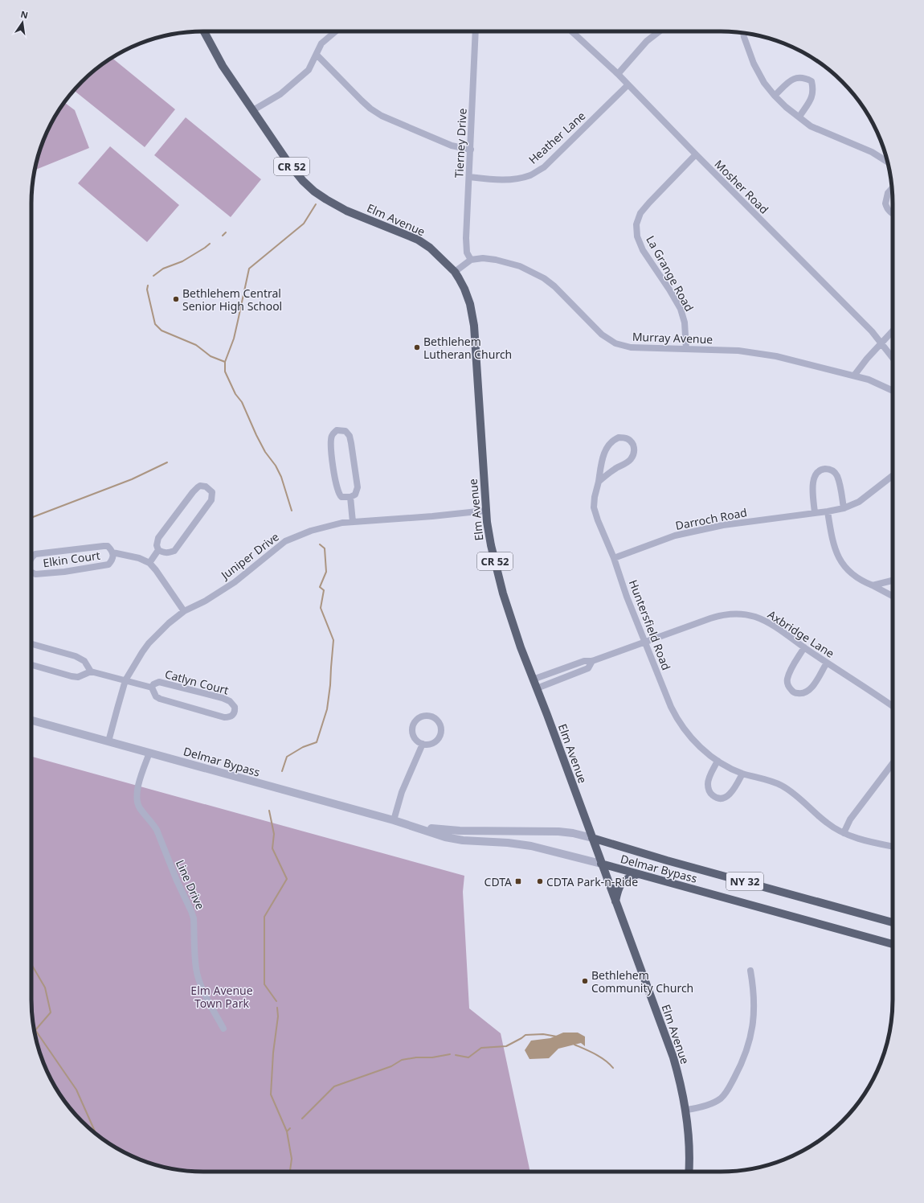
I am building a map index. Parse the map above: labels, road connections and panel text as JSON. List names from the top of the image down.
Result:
{
  "streets": {
    "main road": [
      "CR 52",
      "Elm Avenue",
      "Delmar Bypass",
      "NY 32"
    ],
    "street": [
      "Heather Lane",
      "Tierney Drive",
      "Mosher Road",
      "La Grange Road",
      "Murray Avenue",
      "Darroch Road",
      "Juniper Drive",
      "Elkin Court",
      "Huntersfield Road",
      "Axbridge Lane",
      "Catlyn Court",
      "Line Drive"
    ]
  },
  "crossings": [
    ["Heather Lane", "Tierney Drive"],
    ["Heather Lane", "Mosher Road"],
    ["Tierney Drive", "Murray Avenue"],
    ["Mosher Road", "La Grange Road"],
    ["Elm Avenue", "Juniper Drive"],
    ["Elm Avenue", "Axbridge Lane"],
    ["Elm Avenue", "Delmar Bypass"],
    ["La Grange Road", "Murray Avenue"],
    ["Darroch Road", "Huntersfield Road"],
    ["Juniper Drive", "Catlyn Court"],
    ["Juniper Drive", "Delmar Bypass"],
    ["Huntersfield Road", "Axbridge Lane"],
    ["Delmar Bypass", "Line Drive"]
  ],
  "parks": ["Elm Avenue Town Park"],
  "places": {
    "other": [
      "Bethlehem Central Senior High School",
      "Bethlehem Lutheran Church",
      "CDTA Park-n-Ride",
      "Bethlehem Community Church"
    ],
    "transit": ["CDTA"]
  },
  "north": "top"
}
